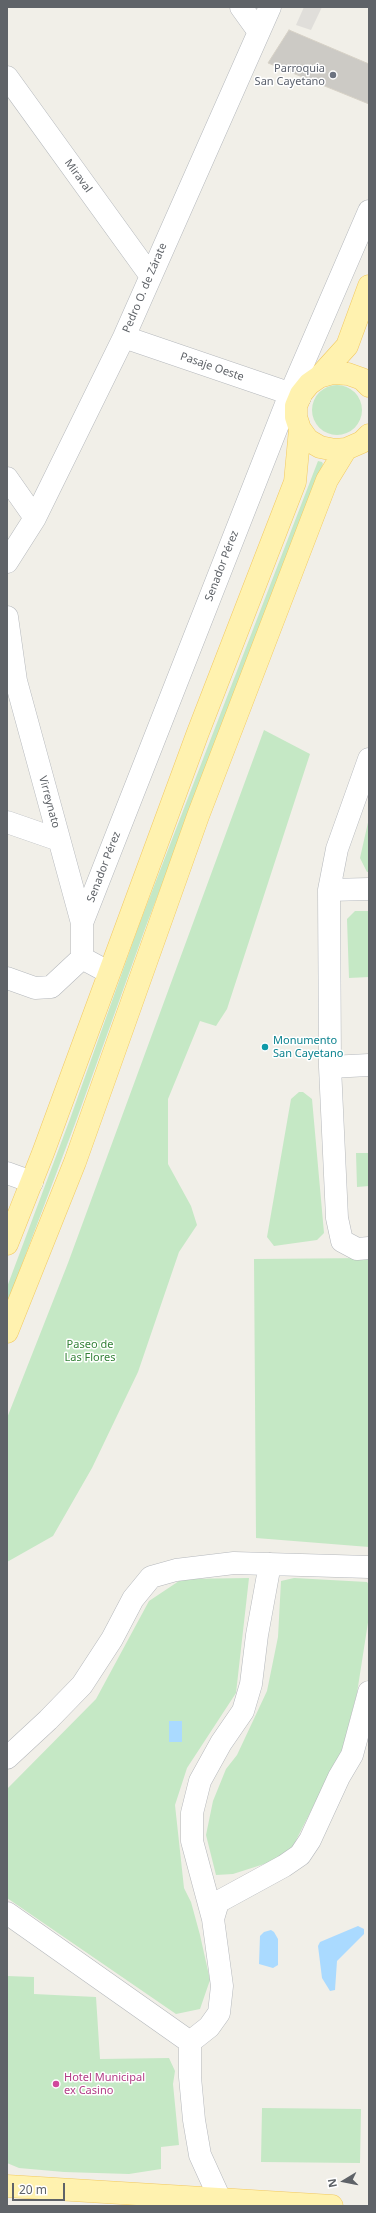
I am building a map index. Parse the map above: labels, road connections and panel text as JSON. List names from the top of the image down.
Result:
{
  "streets": {
    "street": [
      "Miraval",
      "Pedro O. de Zárate",
      "Pasaje Oeste",
      "Senador Pérez",
      "Virreynato"
    ]
  },
  "crossings": [
    ["Miraval", "Pedro O. de Zárate"],
    ["Pedro O. de Zárate", "Pasaje Oeste"],
    ["Pasaje Oeste", "Senador Pérez"],
    ["Senador Pérez", "Virreynato"]
  ],
  "parks": ["Paseo de Las Flores"],
  "places": ["Parroquia San Cayetano", "Monumento San Cayetano", "Hotel Municipal ex Casino"],
  "scale_bar": "20 m",
  "north": "left"
}
